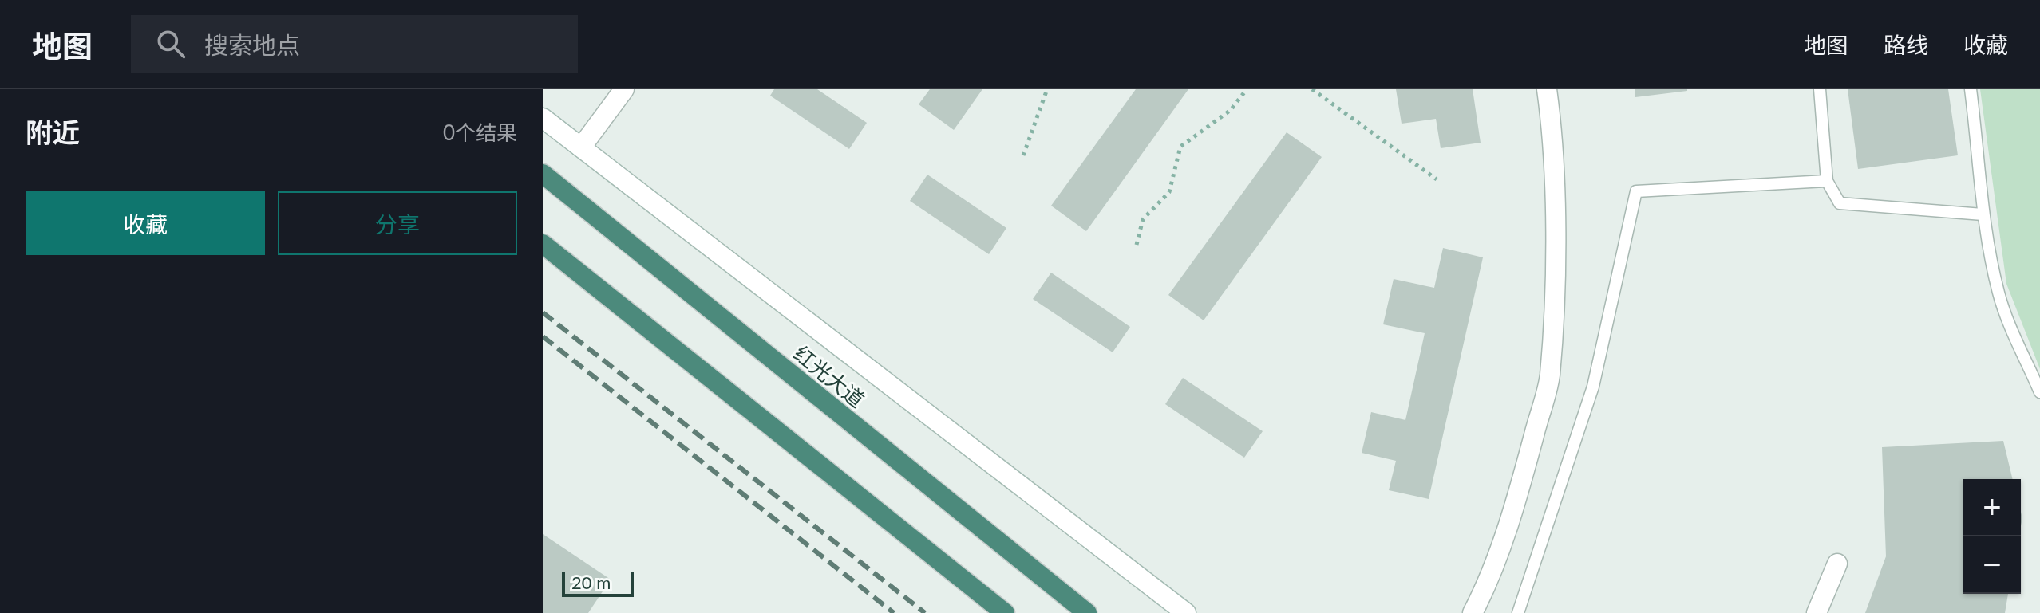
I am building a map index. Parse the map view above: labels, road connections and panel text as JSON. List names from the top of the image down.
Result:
{
  "streets": {
    "highway": ["红光大道"]
  },
  "scale_bar": "20 m",
  "page": {
    "header": "地图",
    "search": "搜索地点",
    "nav": ["地图", "路线", "收藏"],
    "heading": ["附近", "0个结果"],
    "buttons": ["收藏", "分享"],
    "map_buttons": ["+", "−"],
    "scale": "20 m"
  }
}
